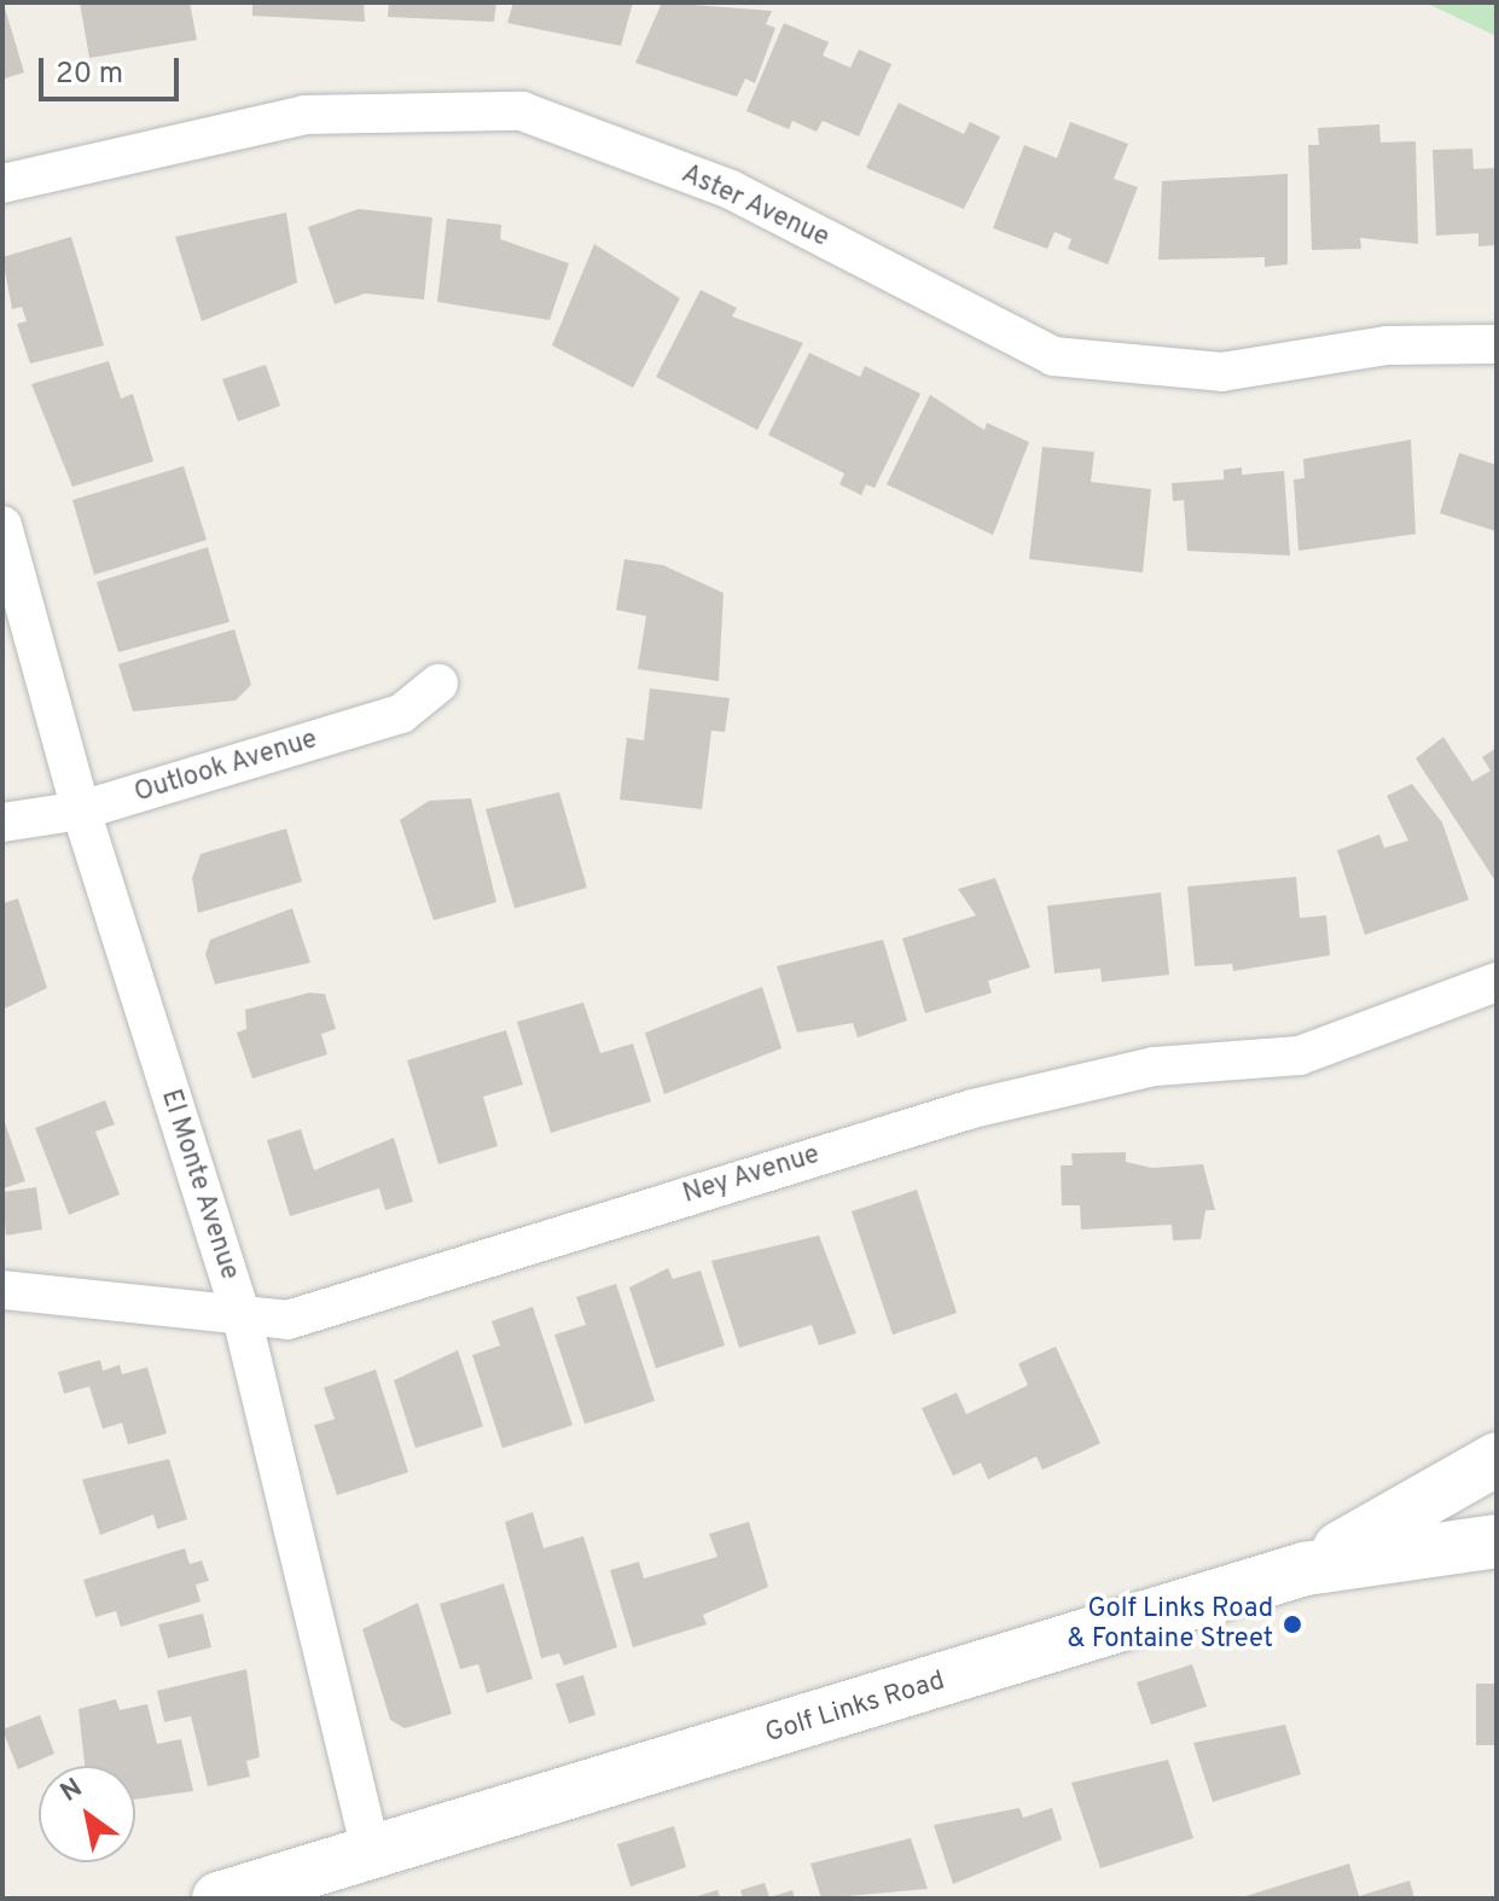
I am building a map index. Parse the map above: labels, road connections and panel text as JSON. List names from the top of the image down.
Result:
{
  "streets": {
    "street": [
      "Aster Avenue",
      "Outlook Avenue",
      "Ney Avenue",
      "El Monte Avenue",
      "Golf Links Road"
    ]
  },
  "crossings": [
    ["Outlook Avenue", "El Monte Avenue"],
    ["Ney Avenue", "El Monte Avenue"],
    ["El Monte Avenue", "Golf Links Road"]
  ],
  "places": ["Golf Links Road & Fontaine Street"],
  "scale_bar": "20 m",
  "north": "top left"
}
